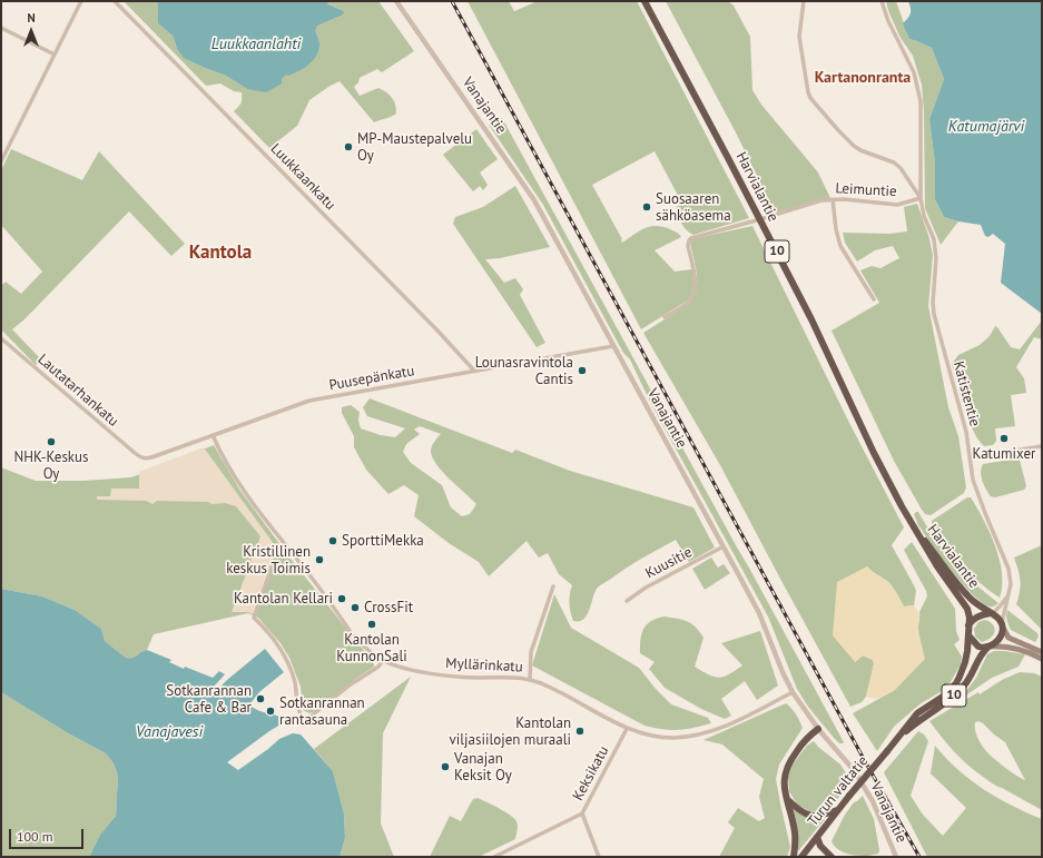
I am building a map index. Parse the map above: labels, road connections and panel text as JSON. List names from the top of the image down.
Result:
{
  "streets": {
    "highway": ["Harvialantie", "10", "Turun valtatie"],
    "street": [
      "Vanajantie",
      "Luukkaankatu",
      "Leimuntie",
      "Puusepänkatu",
      "Lautatarhankatu",
      "Katistentie",
      "Kuusitie",
      "Myllärinkatu",
      "Keksikatu"
    ]
  },
  "crossings": [
    ["Vanajantie", "Puusepänkatu"],
    ["Vanajantie", "Kuusitie"],
    ["Vanajantie", "Myllärinkatu"],
    ["Luukkaankatu", "Puusepänkatu"],
    ["Harvialantie", "Leimuntie"],
    ["Harvialantie", "10"],
    ["Harvialantie", "Katistentie"],
    ["Harvialantie", "Turun valtatie"],
    ["Leimuntie", "Katistentie"],
    ["10", "Katistentie"],
    ["10", "Turun valtatie"],
    ["Puusepänkatu", "Lautatarhankatu"],
    ["Puusepänkatu", "Myllärinkatu"],
    ["Katistentie", "Turun valtatie"],
    ["Myllärinkatu", "Keksikatu"]
  ],
  "districts": ["Kartanonranta", "Kantola"],
  "water": ["Luukkaanlahti", "Katumajärvi", "Vanajavesi"],
  "places": [
    "MP-Maustepalvelu Oy",
    "Suosaaren sähköasema",
    "Lounasravintola Cantis",
    "Katumixer",
    "NHK-Keskus Oy",
    "SporttiMekka",
    "Kristillinen keskus Toimis",
    "Kantolan Kellari",
    "CrossFit",
    "Kantolan KunnonSali",
    "Sotkanrannan Cafe & Bar",
    "Sotkanrannan rantasauna",
    "Kantolan viljasiilojen muraali",
    "Vanajan Keksit Oy"
  ],
  "scale_bar": "100 m",
  "north": "top"
}
